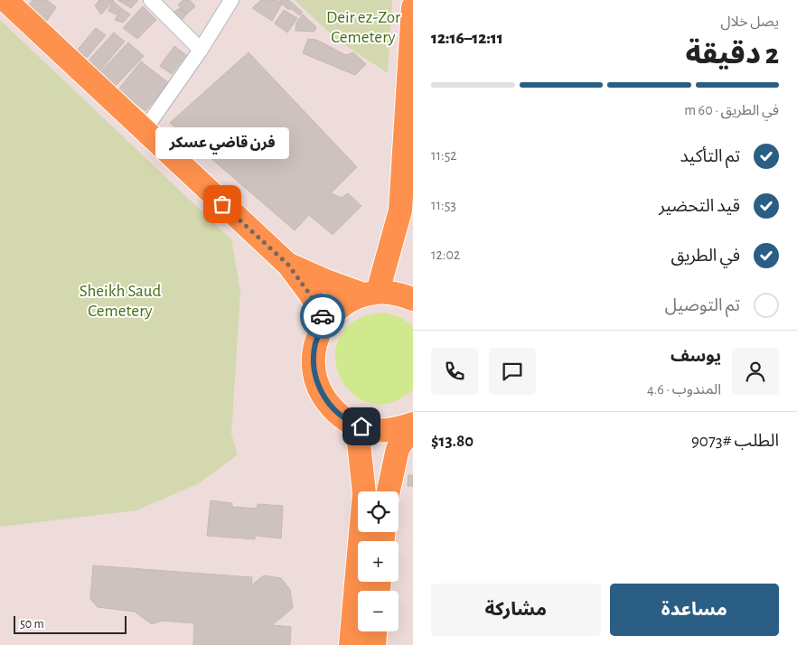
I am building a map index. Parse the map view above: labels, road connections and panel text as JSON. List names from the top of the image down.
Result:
{
  "parks": ["Deir ez-Zor Cemetery", "Sheikh Saud Cemetery"],
  "places": ["فرن قاضي عسكر"],
  "scale_bar": "50 m",
  "page": {
    "heading": ["2 دقيقة", "يصل خلال", "12:11–12:16"],
    "panel": [
      "يوسف",
      "المندوب · 4.6",
      "الطلب #9073",
      "$13.80"
    ],
    "bar": "في الطريق · 60 m",
    "bubble": "فرن قاضي عسكر",
    "list": [
      ["تم التأكيد", "11:52"],
      ["قيد التحضير", "11:53"],
      ["في الطريق", "12:02"],
      "تم التوصيل"
    ],
    "map_buttons": ["+", "−"],
    "buttons": ["مساعدة", "مشاركة"],
    "scale": "50 m"
  }
}
